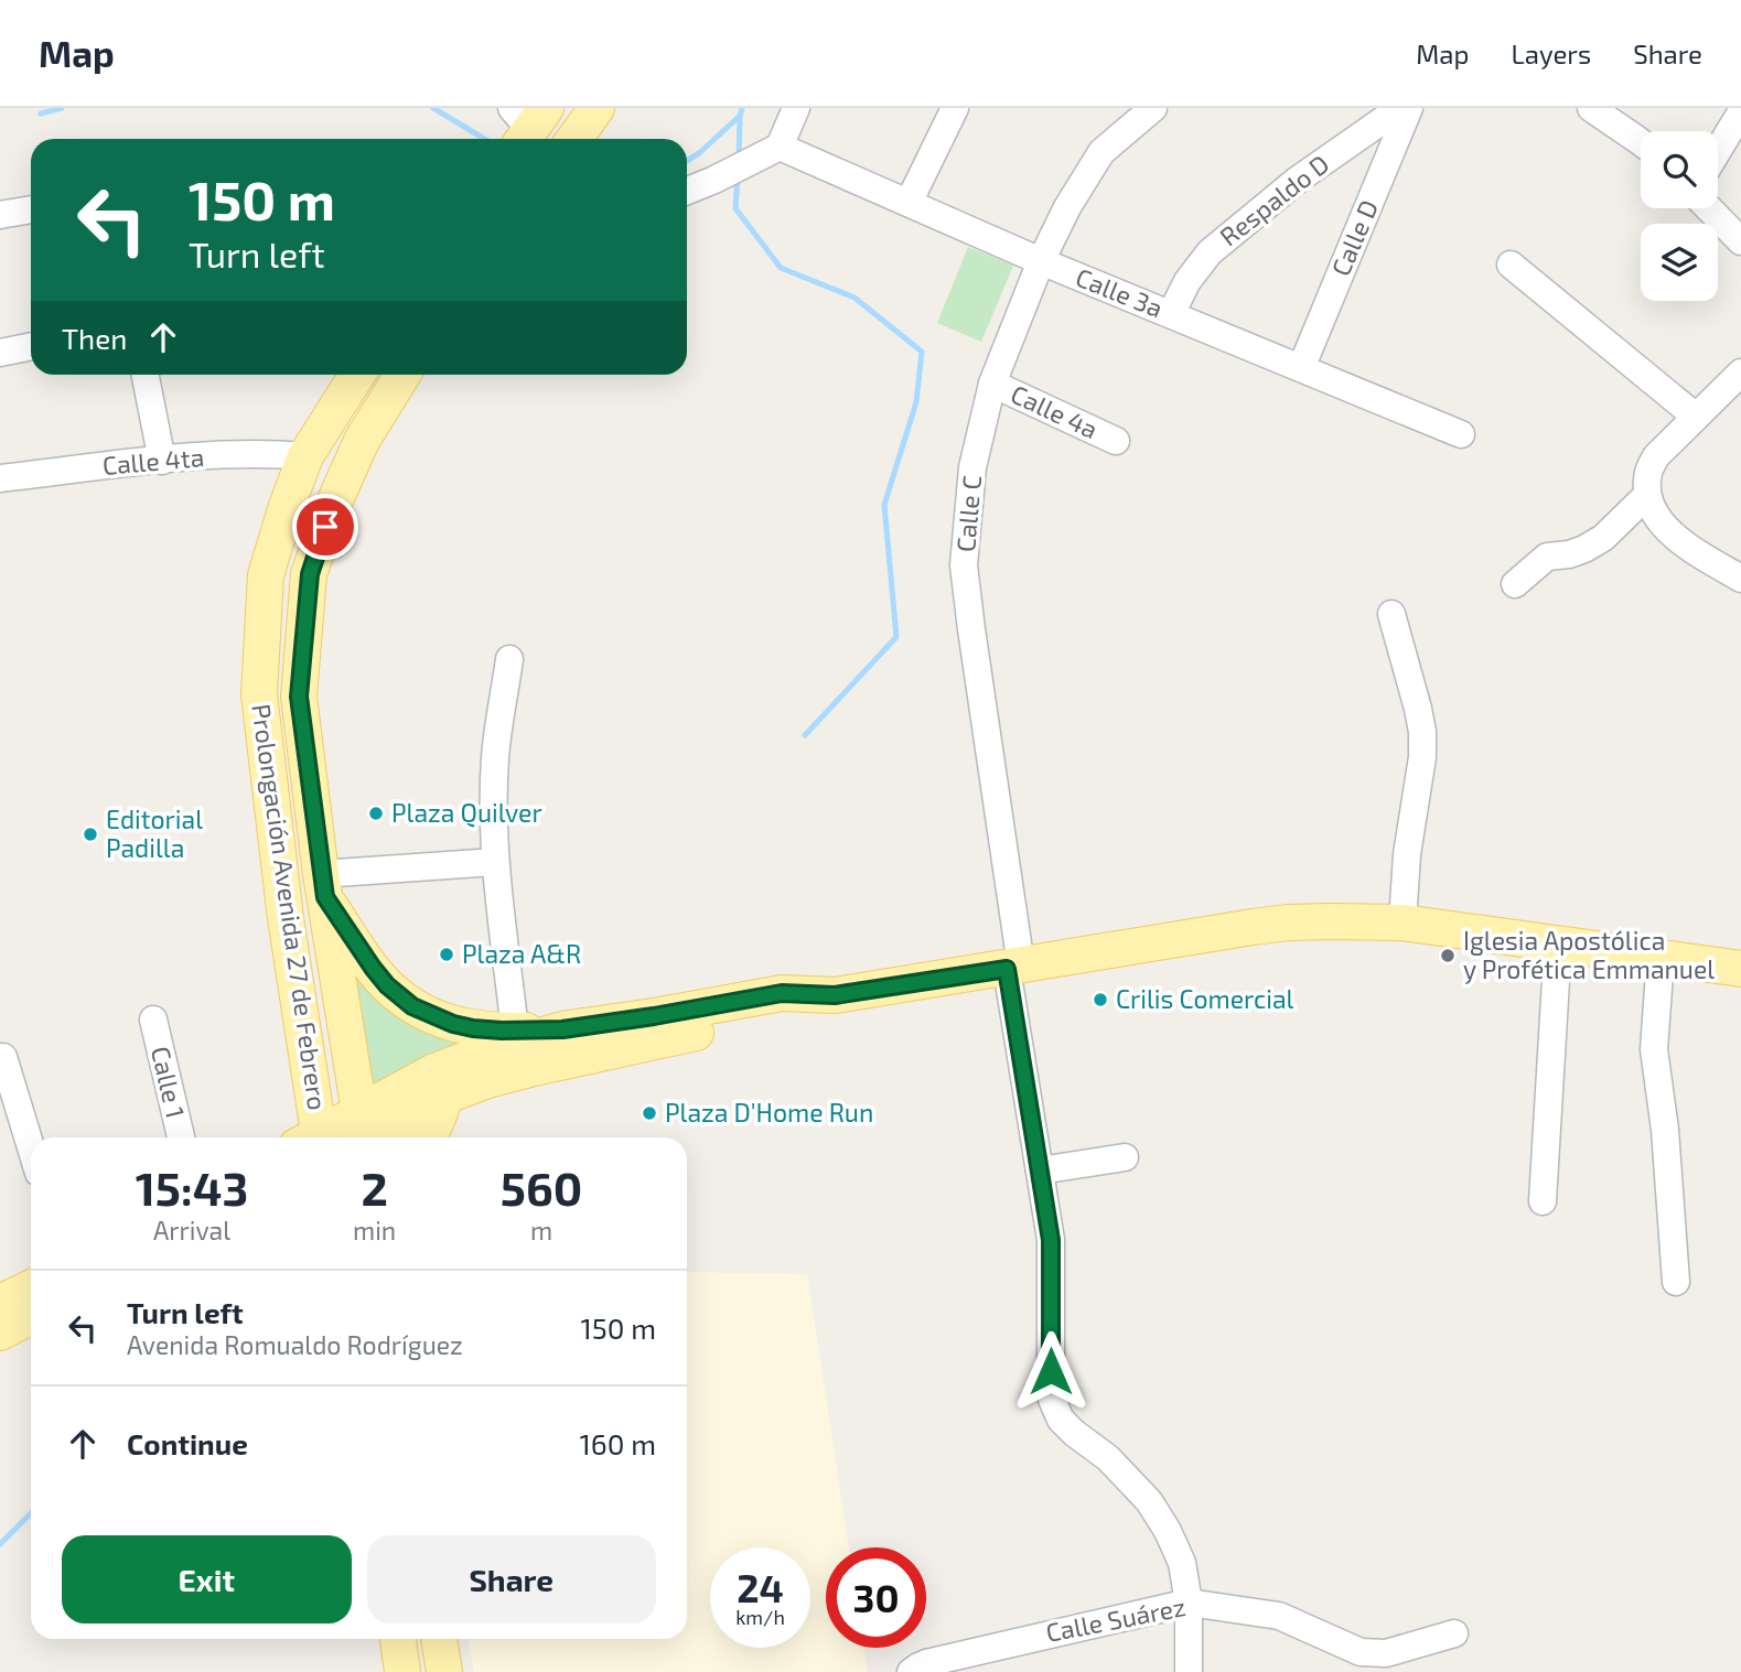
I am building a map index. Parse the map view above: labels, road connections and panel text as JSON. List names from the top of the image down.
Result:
{
  "streets": {
    "main road": ["Prolongación Avenida 27 de Febrero"],
    "street": [
      "Respaldo D",
      "Calle D",
      "Calle 3a",
      "Calle 4a",
      "Calle 4ta",
      "Calle C",
      "Calle 1",
      "Calle Suárez"
    ]
  },
  "crossings": [
    ["Respaldo D", "Calle 3a"],
    ["Calle D", "Calle 3a"],
    ["Calle 3a", "Calle C"],
    ["Calle 4a", "Calle C"],
    ["Calle 4ta", "Prolongación Avenida 27 de Febrero"],
    ["Calle C", "Calle Suárez"]
  ],
  "places": [
    "Plaza Quilver",
    "Editorial Padilla",
    "Plaza A&R",
    "Iglesia Apostólica y Profética Emmanuel",
    "Crilis Comercial",
    "Plaza D'Home Run"
  ],
  "page": {
    "header": "Map",
    "nav": ["Map", "Layers", "Share"],
    "turn": ["150 m", "Turn left"],
    "then": "Then",
    "eta": [
      "15:43",
      "Arrival",
      "2",
      "min",
      "560",
      "m"
    ],
    "list": [
      {
        "name": "Turn left",
        "note": "Avenida Romualdo Rodríguez",
        "value": "150 m"
      },
      {
        "name": "Continue",
        "value": "160 m"
      }
    ],
    "buttons": ["Exit", "Share"],
    "speed": "24 km/h",
    "limit": "30"
  }
}
